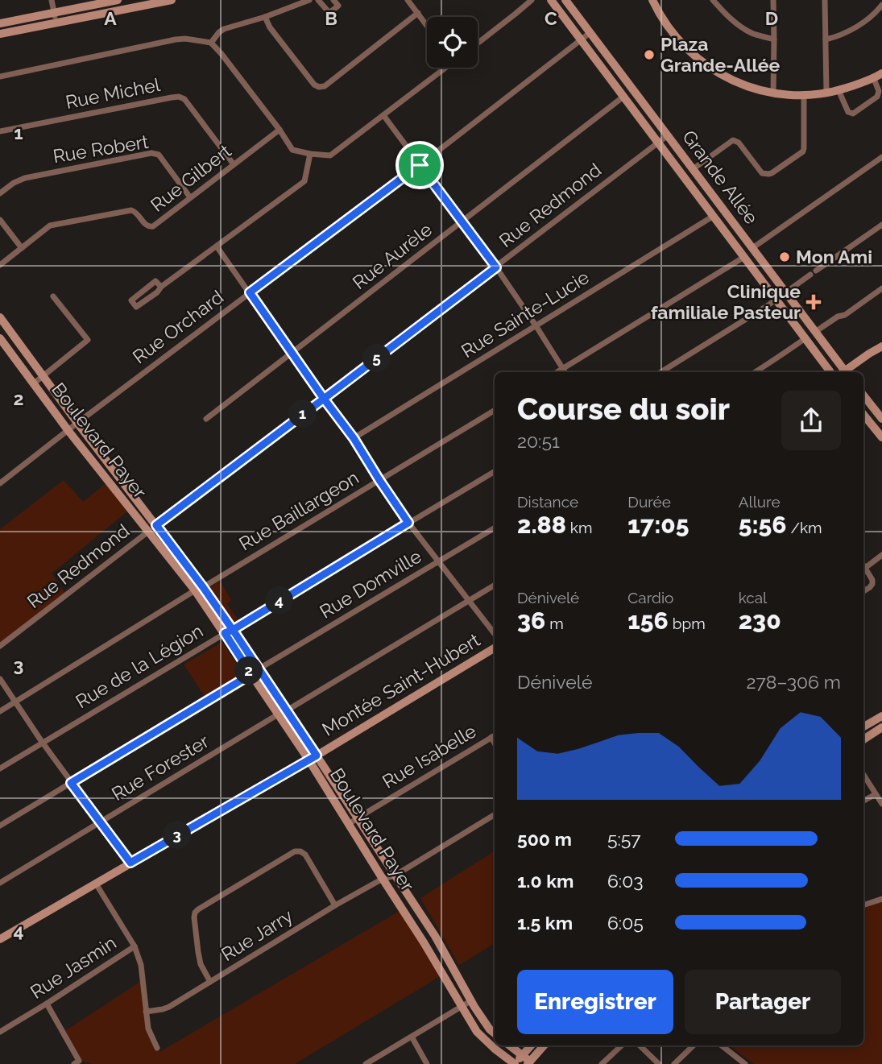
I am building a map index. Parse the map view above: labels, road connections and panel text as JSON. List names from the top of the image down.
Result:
{
  "streets": {
    "street": [
      "Rue Michel",
      "Rue Robert",
      "Grande Allée",
      "Rue Gilbert",
      "Rue Redmond",
      "Rue Aurèle",
      "Rue Sainte-Lucie",
      "Rue Orchard",
      "Boulevard Payer",
      "Rue Baillargeon",
      "Rue Domville",
      "Rue de la Légion",
      "Montée Saint-Hubert",
      "Rue Isabelle",
      "Rue Forester",
      "Rue Jarry",
      "Rue Jasmin"
    ]
  },
  "crossings": [
    ["Rue Michel", "Rue Gilbert"],
    ["Rue Robert", "Rue Gilbert"],
    ["Grande Allée", "Rue Redmond"],
    ["Grande Allée", "Rue Aurèle"],
    ["Grande Allée", "Rue Sainte-Lucie"],
    ["Grande Allée", "Rue Orchard"],
    ["Rue Redmond", "Boulevard Payer"],
    ["Rue Orchard", "Boulevard Payer"],
    ["Boulevard Payer", "Rue Baillargeon"],
    ["Boulevard Payer", "Rue Domville"],
    ["Boulevard Payer", "Rue de la Légion"],
    ["Boulevard Payer", "Montée Saint-Hubert"],
    ["Boulevard Payer", "Rue Isabelle"],
    ["Boulevard Payer", "Rue Forester"],
    ["Boulevard Payer", "Rue Jarry"]
  ],
  "places": {
    "other": ["Plaza Grande-Allée", "Mon Ami"],
    "health": ["Clinique familiale Pasteur"]
  },
  "page": {
    "pins": [
      "5",
      "1",
      "4",
      "2",
      "3"
    ],
    "heading": ["Course du soir", "20:51"],
    "stats": [
      ["Distance", "2.88 km"],
      ["Durée", "17:05"],
      ["Allure", "5:56 /km"],
      ["Dénivelé", "36 m"],
      ["Cardio", "156 bpm"],
      ["kcal", "230"]
    ],
    "chart": ["Dénivelé", "278–306 m"],
    "list": [
      {
        "name": "500 m",
        "note": "5:57"
      },
      {
        "name": "1.0 km",
        "note": "6:03"
      },
      {
        "name": "1.5 km",
        "note": "6:05"
      }
    ],
    "buttons": ["Enregistrer", "Partager"]
  },
  "grid": {
    "columns": [
      "A",
      "B",
      "C",
      "D"
    ],
    "rows": [
      "1",
      "2",
      "3",
      "4"
    ]
  }
}
